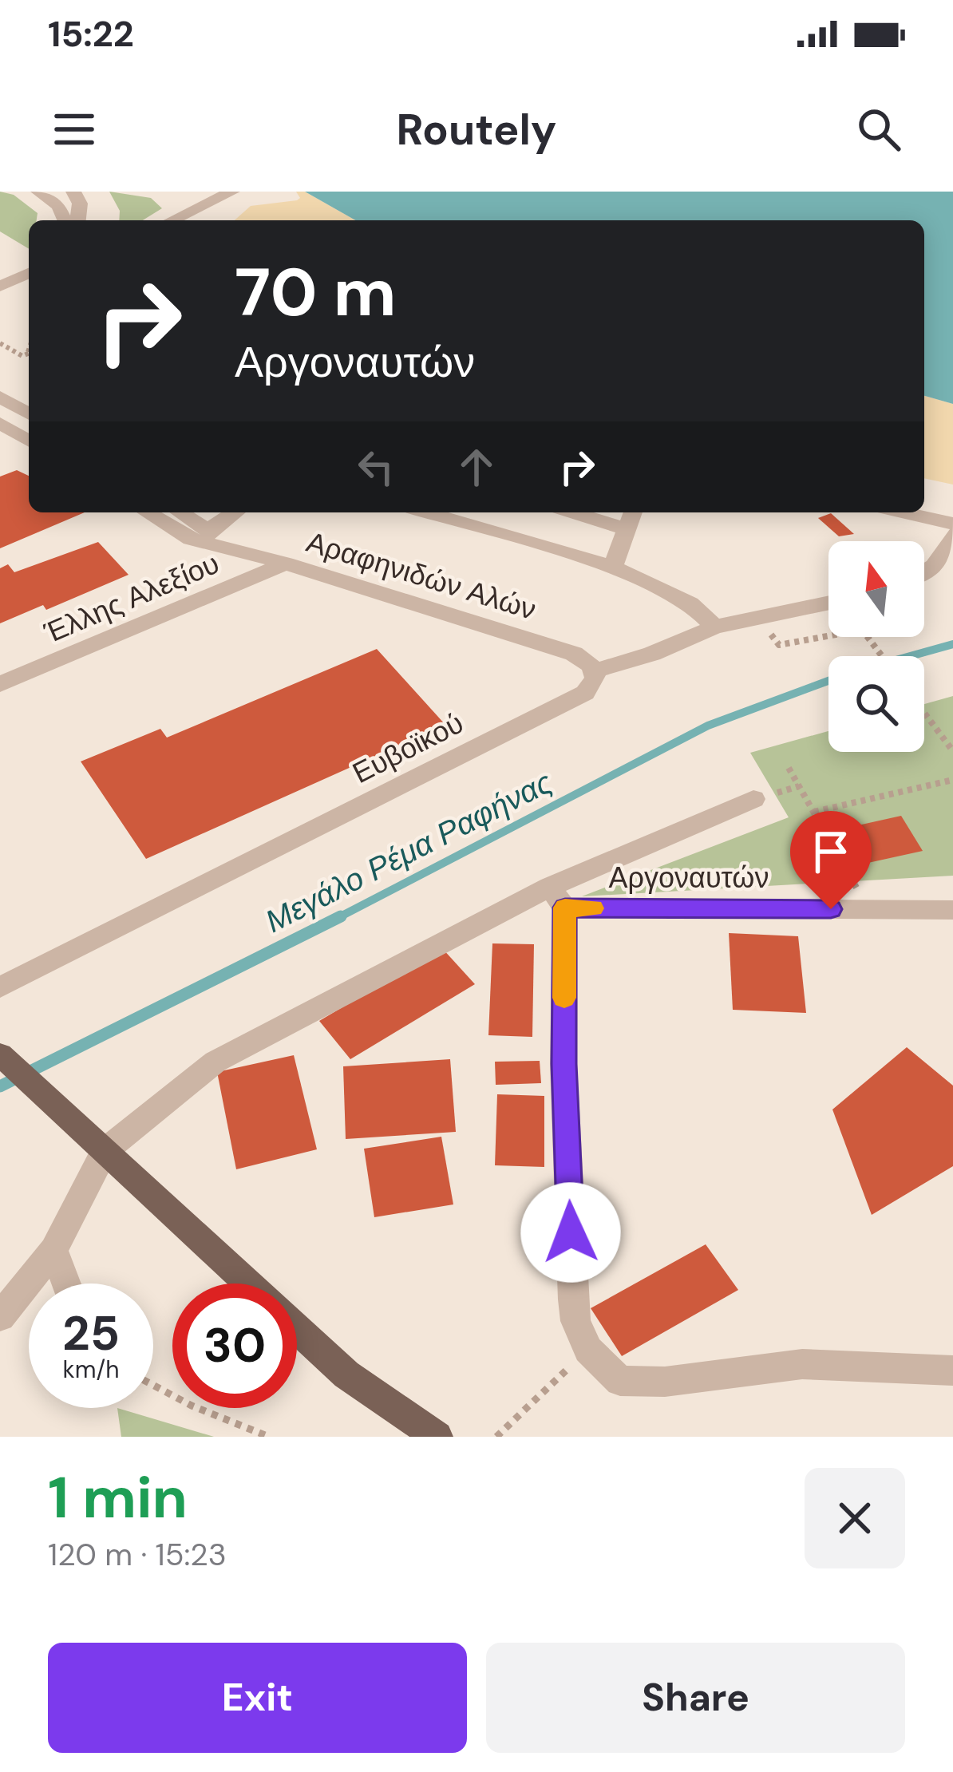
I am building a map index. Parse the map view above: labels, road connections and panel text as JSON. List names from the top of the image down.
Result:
{
  "streets": {
    "street": [
      "Αραφηνιδών Αλών",
      "Έλλης Αλεξίου",
      "Ευβοϊκού",
      "Αργοναυτών"
    ]
  },
  "crossings": [
    ["Αραφηνιδών Αλών", "Έλλης Αλεξίου"],
    ["Αραφηνιδών Αλών", "Ευβοϊκού"]
  ],
  "water": ["Μεγάλο Ρέμα Ραφήνας"],
  "north": "top",
  "page": {
    "status": "15:22",
    "header": "Routely",
    "turn": ["70 m", "Αργοναυτών"],
    "speed": "25 km/h",
    "limit": "30",
    "heading": ["1 min", "120 m · 15:23"],
    "buttons": ["Exit", "Share"]
  }
}
